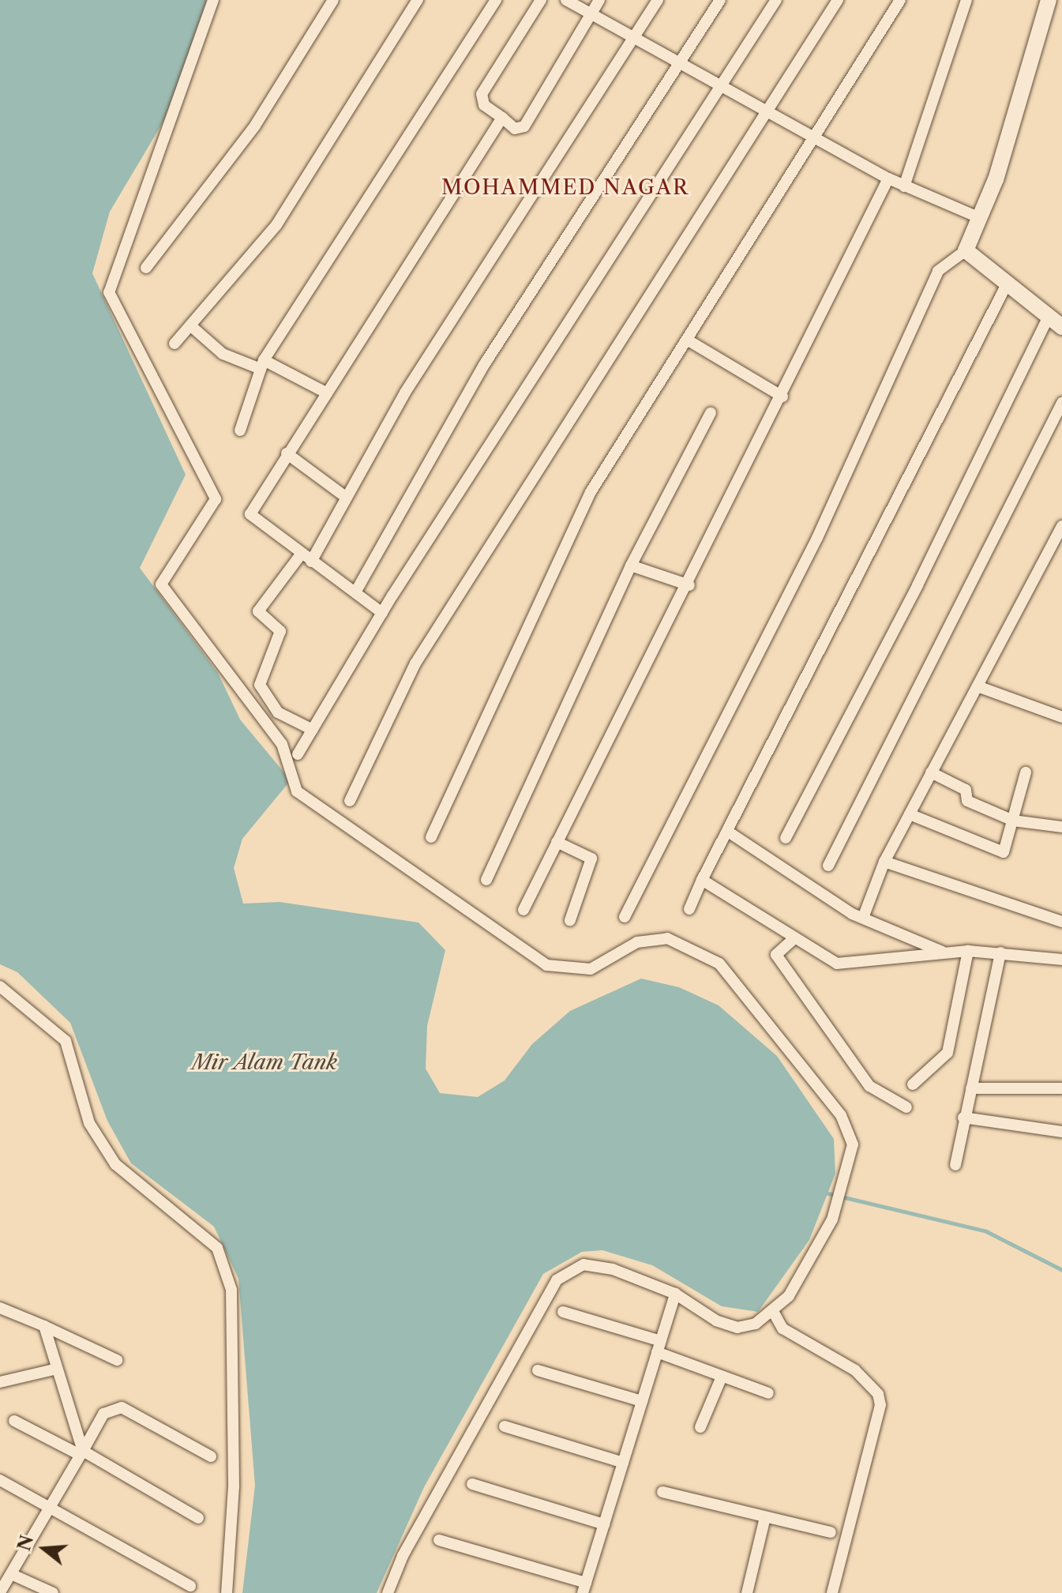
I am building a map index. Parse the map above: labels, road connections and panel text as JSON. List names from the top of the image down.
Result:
{
  "districts": ["MOHAMMED NAGAR"],
  "water": ["Mir Alam Tank"],
  "north": "left"
}
